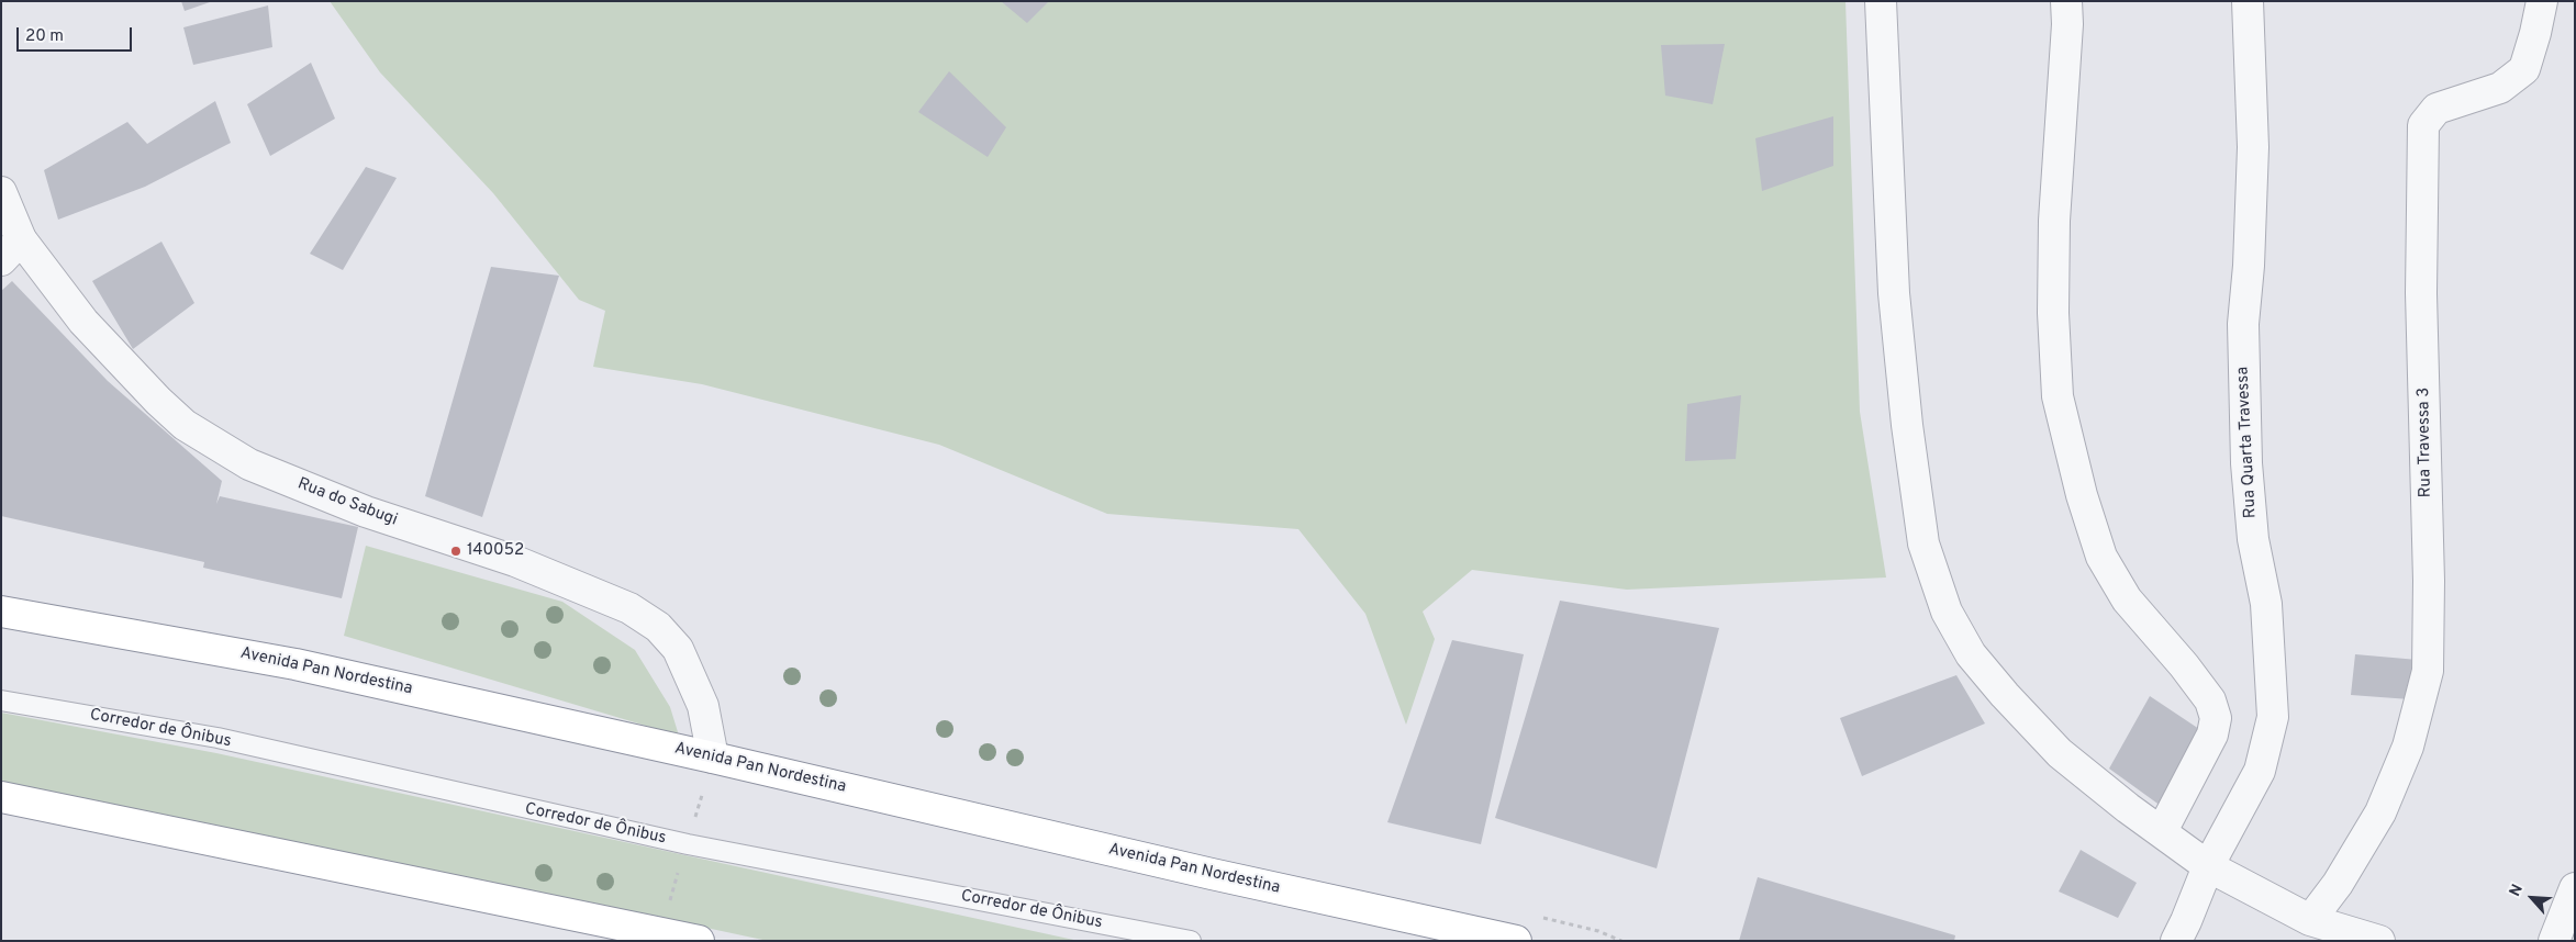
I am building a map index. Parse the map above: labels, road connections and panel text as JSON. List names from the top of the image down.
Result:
{
  "streets": {
    "highway": ["Avenida Pan Nordestina"],
    "street": ["Rua Quarta Travessa", "Rua Travessa 3", "Rua do Sabugi"],
    "lane": ["Corredor de Ônibus"]
  },
  "crossings": [
    ["Rua do Sabugi", "Avenida Pan Nordestina"]
  ],
  "places": ["140052"],
  "scale_bar": "20 m",
  "north": "top left"
}
